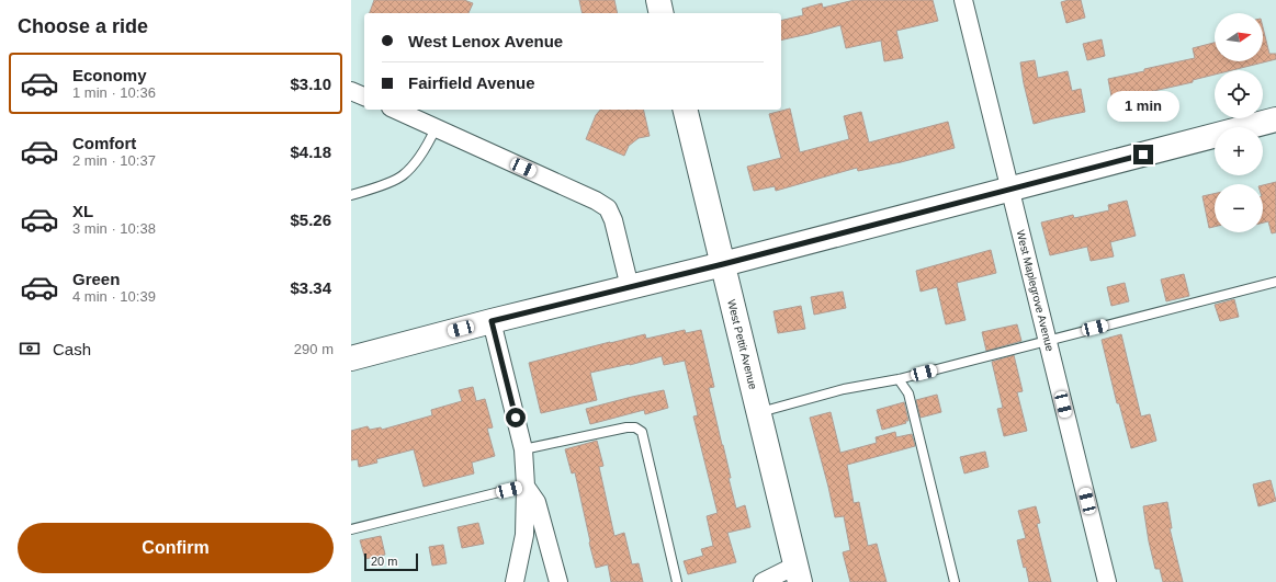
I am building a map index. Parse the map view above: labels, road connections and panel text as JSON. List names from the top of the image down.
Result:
{
  "streets": {
    "main road": ["West Pettit Avenue"],
    "street": ["West Maplegrove Avenue"]
  },
  "scale_bar": "20 m",
  "north": "right",
  "page": {
    "heading": "Choose a ride",
    "map_buttons": ["+", "−"],
    "banner": ["West Lenox Avenue", "Fairfield Avenue"],
    "list": [
      {
        "name": "Economy",
        "note": "1 min · 10:36",
        "value": "$3.10"
      },
      {
        "name": "Comfort",
        "note": "2 min · 10:37",
        "value": "$4.18"
      },
      {
        "name": "XL",
        "note": "3 min · 10:38",
        "value": "$5.26"
      },
      {
        "name": "Green",
        "note": "4 min · 10:39",
        "value": "$3.34"
      }
    ],
    "bubble": "1 min",
    "pay": ["Cash", "290 m"],
    "buttons": "Confirm",
    "scale": "20 m"
  }
}
